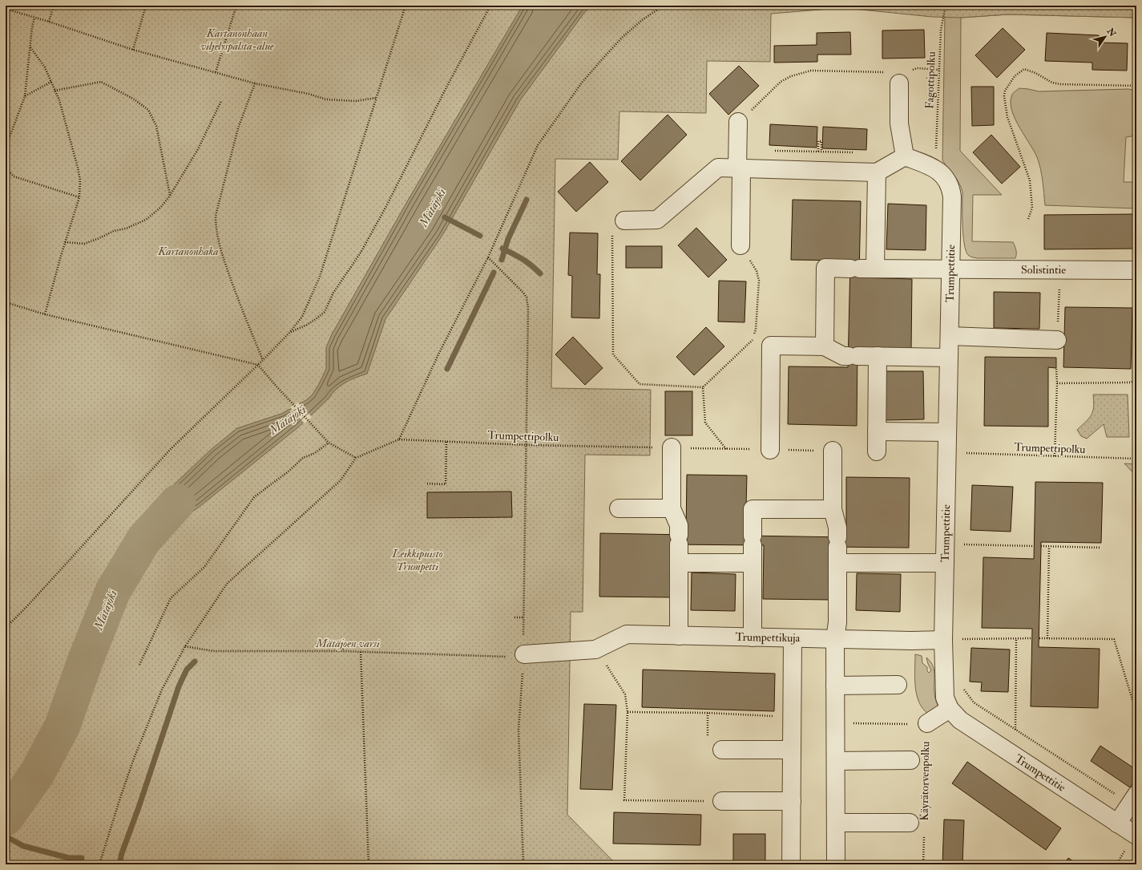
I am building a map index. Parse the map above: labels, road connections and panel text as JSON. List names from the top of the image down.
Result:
{
  "streets": {
    "street": ["Solistintie", "Trumpettitie", "Trumpettikuja"],
    "path": ["Fagottipolku", "Trumpettipolku", "Käyrätorvenpolku"]
  },
  "crossings": [
    ["Solistintie", "Trumpettitie"],
    ["Trumpettitie", "Trumpettikuja"]
  ],
  "water": ["Mätäjoki"],
  "parks": [
    "Kartanonhaan viljelyspalsta-alue",
    "Kartanonhaka",
    "Leikkipuisto Trumpetti",
    "Mätäjoen varsi"
  ],
  "north": "top right"
}
